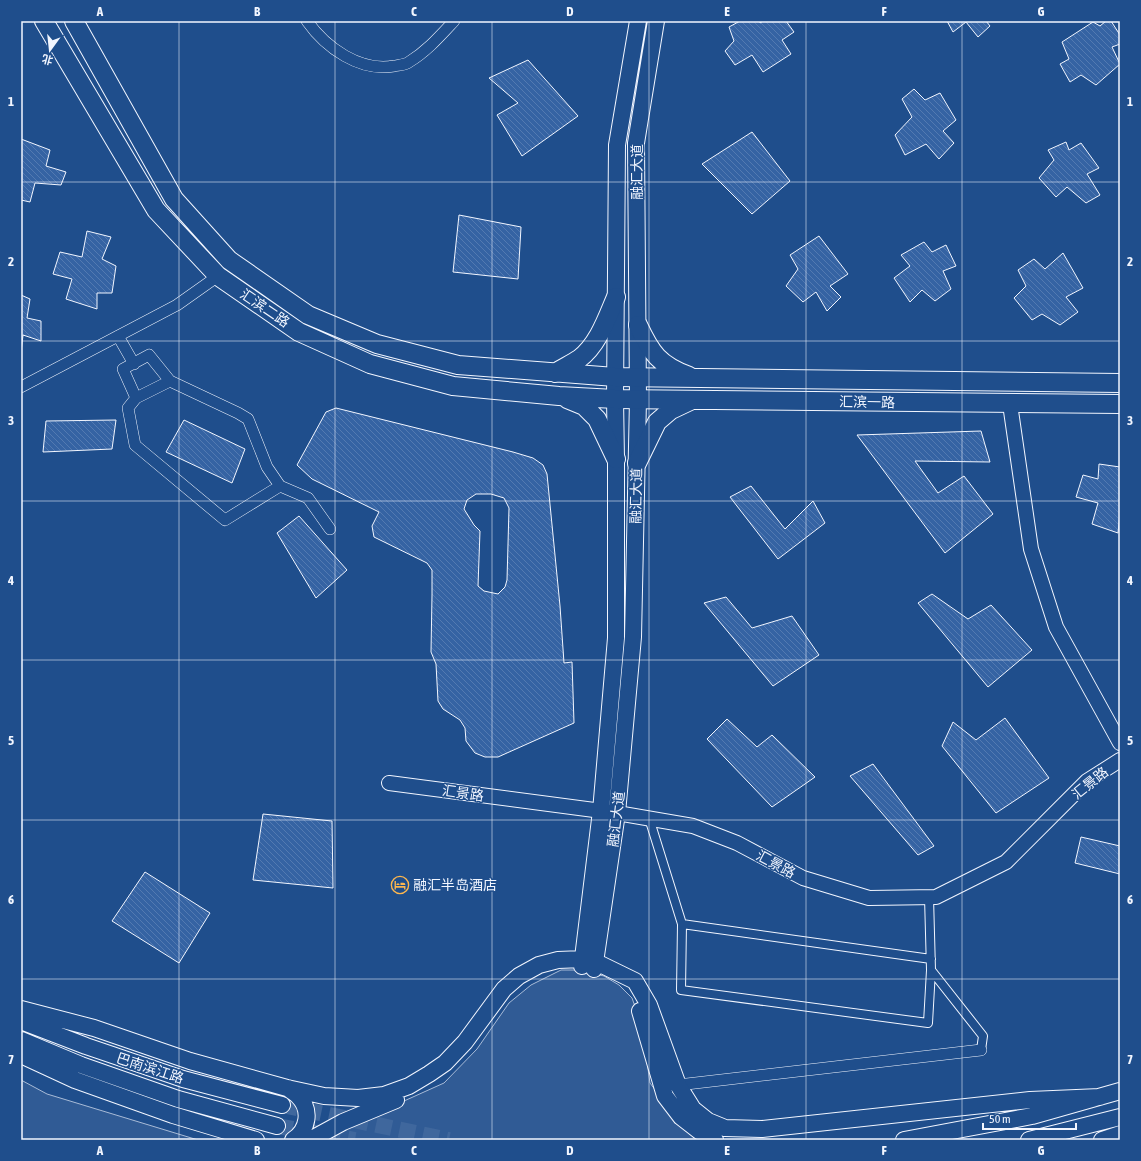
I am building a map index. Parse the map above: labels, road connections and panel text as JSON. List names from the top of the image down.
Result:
{
  "streets": {
    "main road": [
      "融汇大道",
      "汇滨二路",
      "汇滨一路",
      "巴南滨江路"
    ],
    "street": ["汇景路"]
  },
  "crossings": [
    ["融汇大道", "汇滨二路"],
    ["融汇大道", "汇滨一路"],
    ["融汇大道", "汇景路"],
    ["汇滨二路", "汇滨一路"]
  ],
  "places": {
    "hotel": ["融汇半岛酒店"]
  },
  "scale_bar": "50 m",
  "north": "bottom",
  "grid": {
    "columns": [
      "A",
      "B",
      "C",
      "D",
      "E",
      "F",
      "G"
    ],
    "rows": [
      "1",
      "2",
      "3",
      "4",
      "5",
      "6",
      "7"
    ]
  }
}
